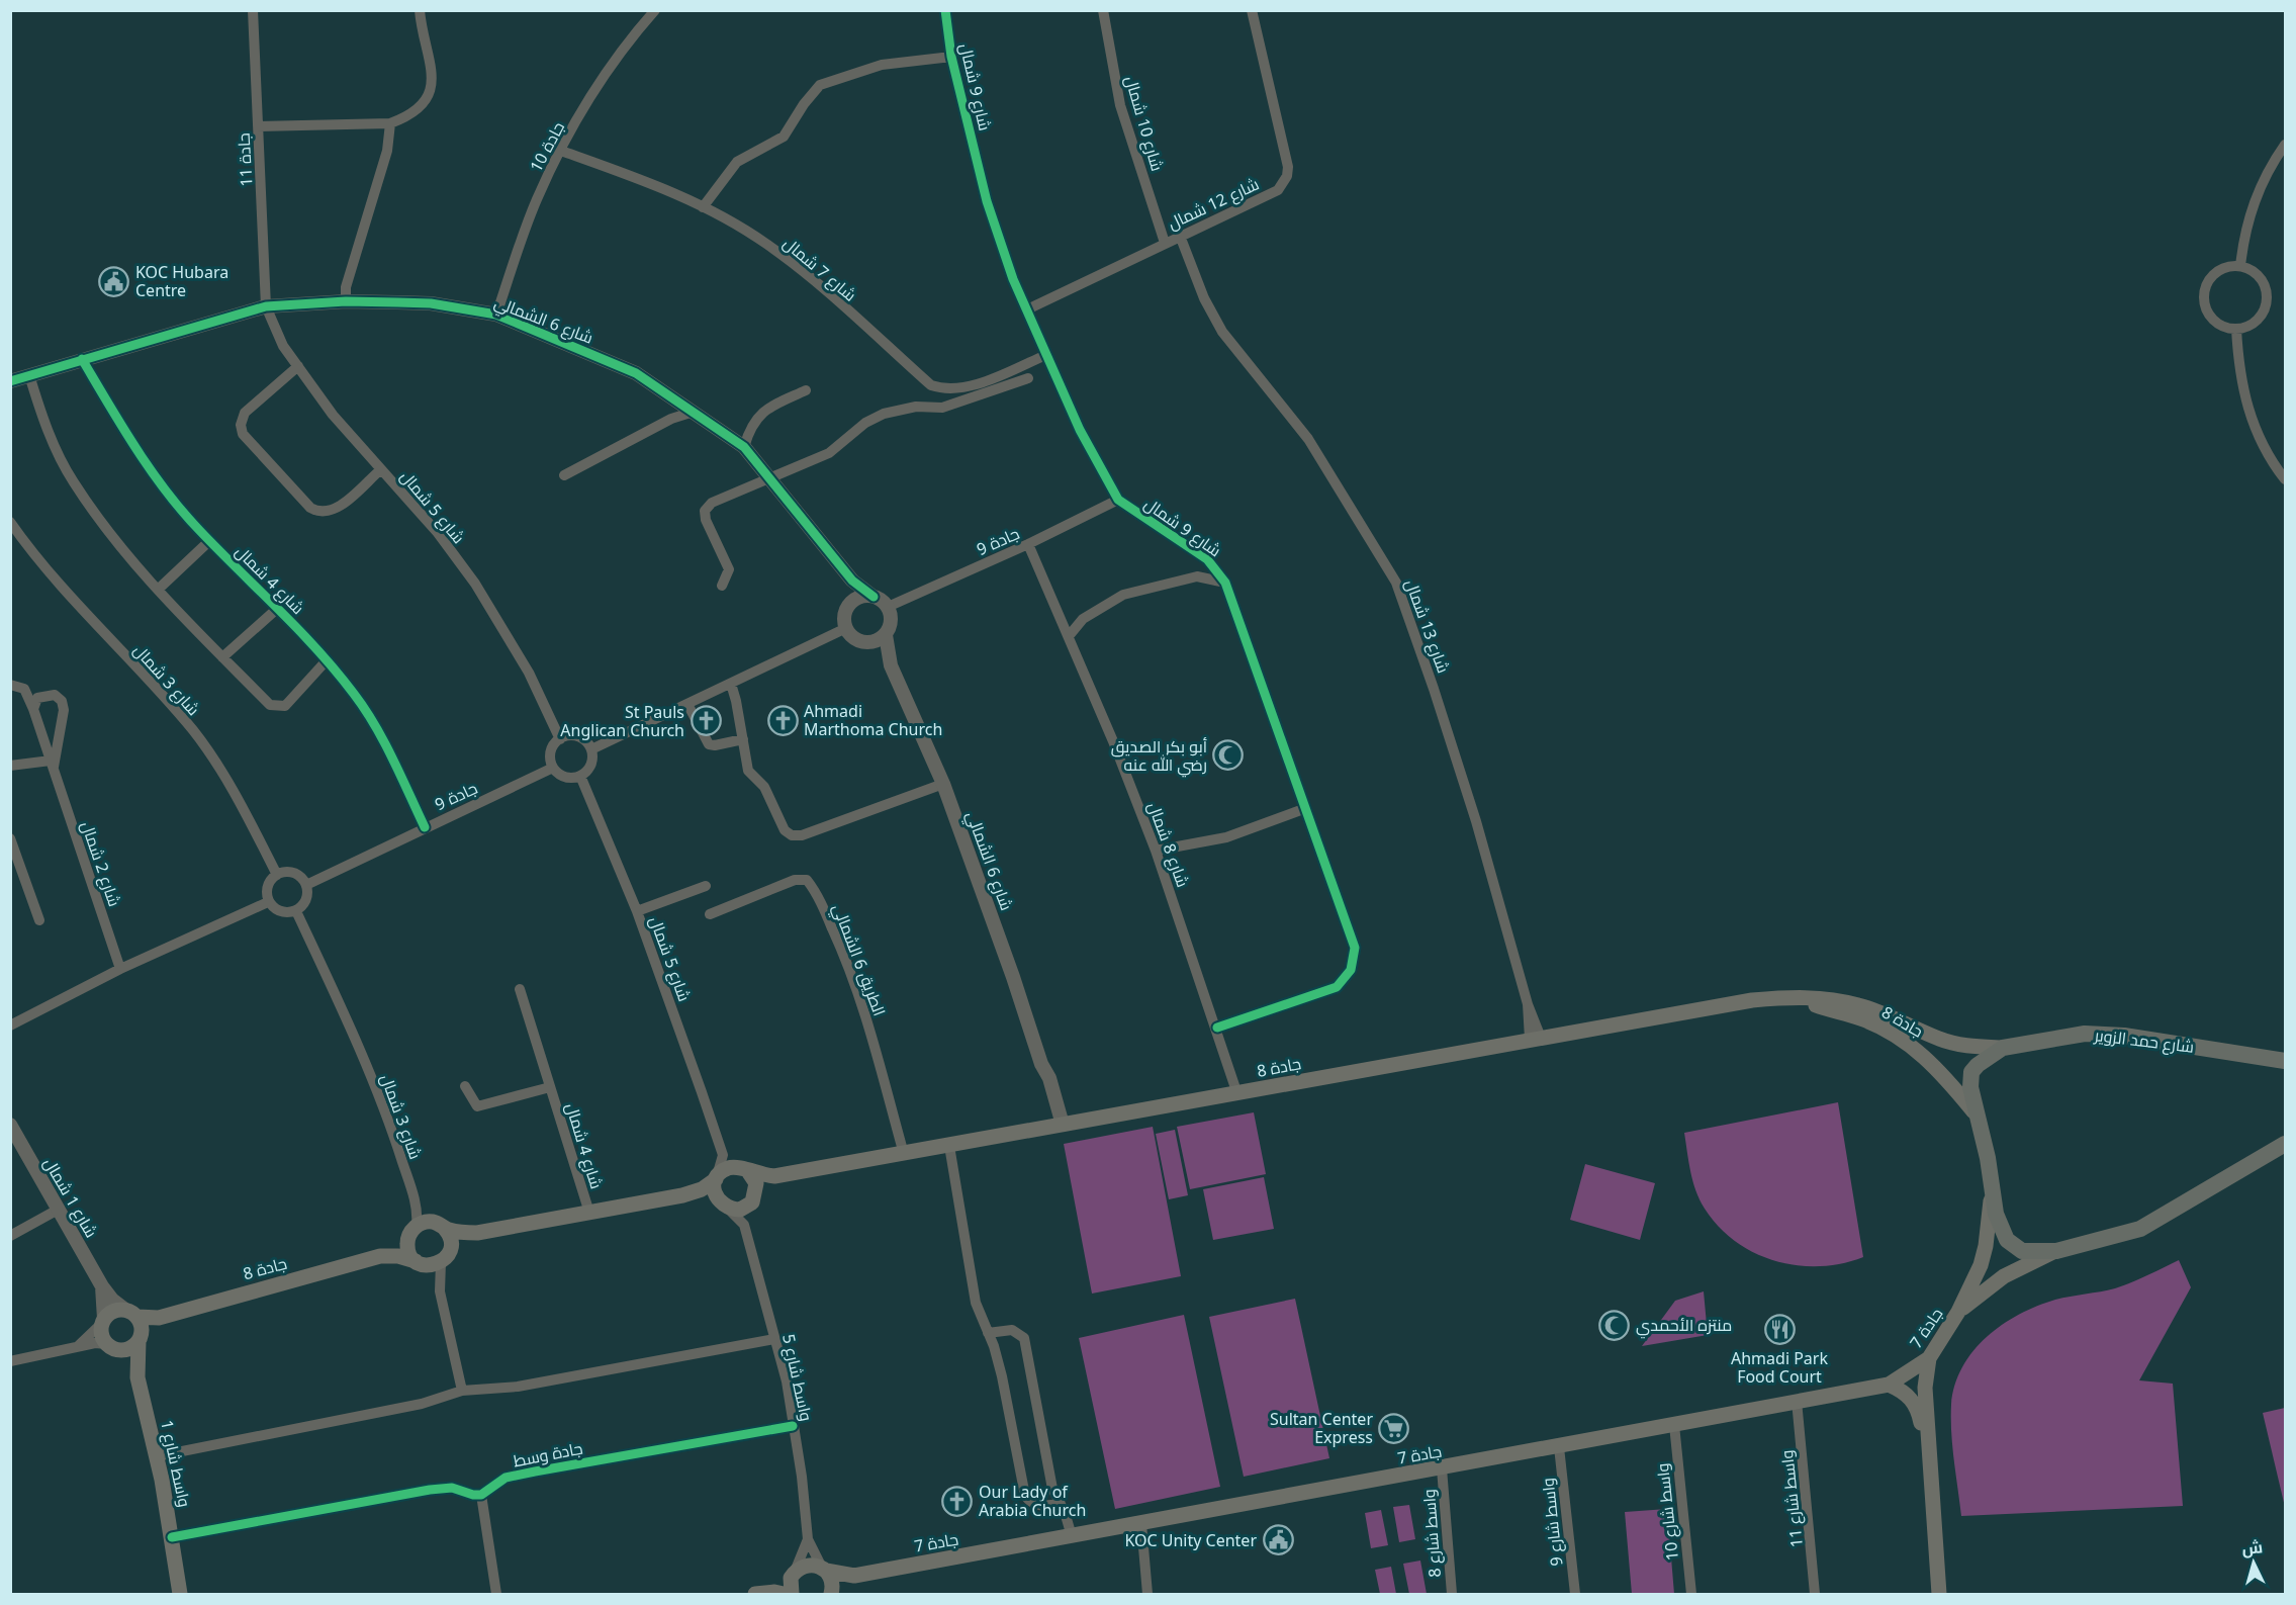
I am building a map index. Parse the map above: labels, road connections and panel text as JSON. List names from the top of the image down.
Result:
{
  "streets": {
    "main road": [
      "جادة 8",
      "شارع حمد الزوير",
      "جادة 7",
      "واسط شارع 1"
    ],
    "street": [
      "شارع 9 شمال",
      "شارع 10 شمال",
      "جادة 10",
      "جادة 11",
      "شارع 12 شمال",
      "شارع 7 شمال",
      "شارع 6 الشمالي",
      "شارع 5 شمال",
      "جادة 9",
      "شارع 4 شمال",
      "شارع 13 شمال",
      "شارع 3 شمال",
      "شارع 8 شمال",
      "شارع 2 شمال",
      "الطريق 6 الشمالي",
      "شارع 1 شمال",
      "واسط شارع 5",
      "جادة وسط",
      "واسط شارع 11",
      "واسط شارع 10",
      "واسط شارع 9",
      "واسط شارع 8"
    ]
  },
  "crossings": [
    ["شارع 9 شمال", "شارع 12 شمال"],
    ["شارع 9 شمال", "شارع 7 شمال"],
    ["شارع 9 شمال", "جادة 9"],
    ["شارع 9 شمال", "شارع 8 شمال"],
    ["شارع 10 شمال", "شارع 12 شمال"],
    ["جادة 10", "شارع 7 شمال"],
    ["جادة 10", "شارع 6 الشمالي"],
    ["جادة 11", "شارع 6 الشمالي"],
    ["جادة 11", "شارع 5 شمال"],
    ["شارع 12 شمال", "شارع 13 شمال"],
    ["شارع 6 الشمالي", "شارع 5 شمال"],
    ["شارع 6 الشمالي", "جادة 9"],
    ["شارع 6 الشمالي", "شارع 4 شمال"],
    ["شارع 6 الشمالي", "جادة 8"],
    ["شارع 5 شمال", "جادة 9"],
    ["جادة 9", "شارع 4 شمال"],
    ["جادة 9", "شارع 3 شمال"],
    ["جادة 9", "شارع 8 شمال"],
    ["شارع 13 شمال", "جادة 8"],
    ["شارع 3 شمال", "جادة 8"],
    ["شارع 8 شمال", "جادة 8"],
    ["الطريق 6 الشمالي", "جادة 8"],
    ["جادة 8", "شارع حمد الزوير"],
    ["جادة 8", "شارع 1 شمال"],
    ["جادة 8", "واسط شارع 1"],
    ["شارع 1 شمال", "واسط شارع 1"],
    ["جادة 7", "واسط شارع 5"],
    ["جادة 7", "واسط شارع 11"],
    ["جادة 7", "واسط شارع 10"],
    ["جادة 7", "واسط شارع 9"],
    ["جادة 7", "واسط شارع 8"],
    ["واسط شارع 5", "جادة وسط"]
  ],
  "places": {
    "public building": ["KOC Hubara Centre", "KOC Unity Center"],
    "church": ["Ahmadi Marthoma Church", "St Pauls Anglican Church", "Our Lady of Arabia Church"],
    "mosque": ["أبو بكر الصديق رضي الله عنه", "منتزه الأحمدي"],
    "restaurant": ["Ahmadi Park Food Court"],
    "supermarket": ["Sultan Center Express"]
  },
  "north": "top"
}
